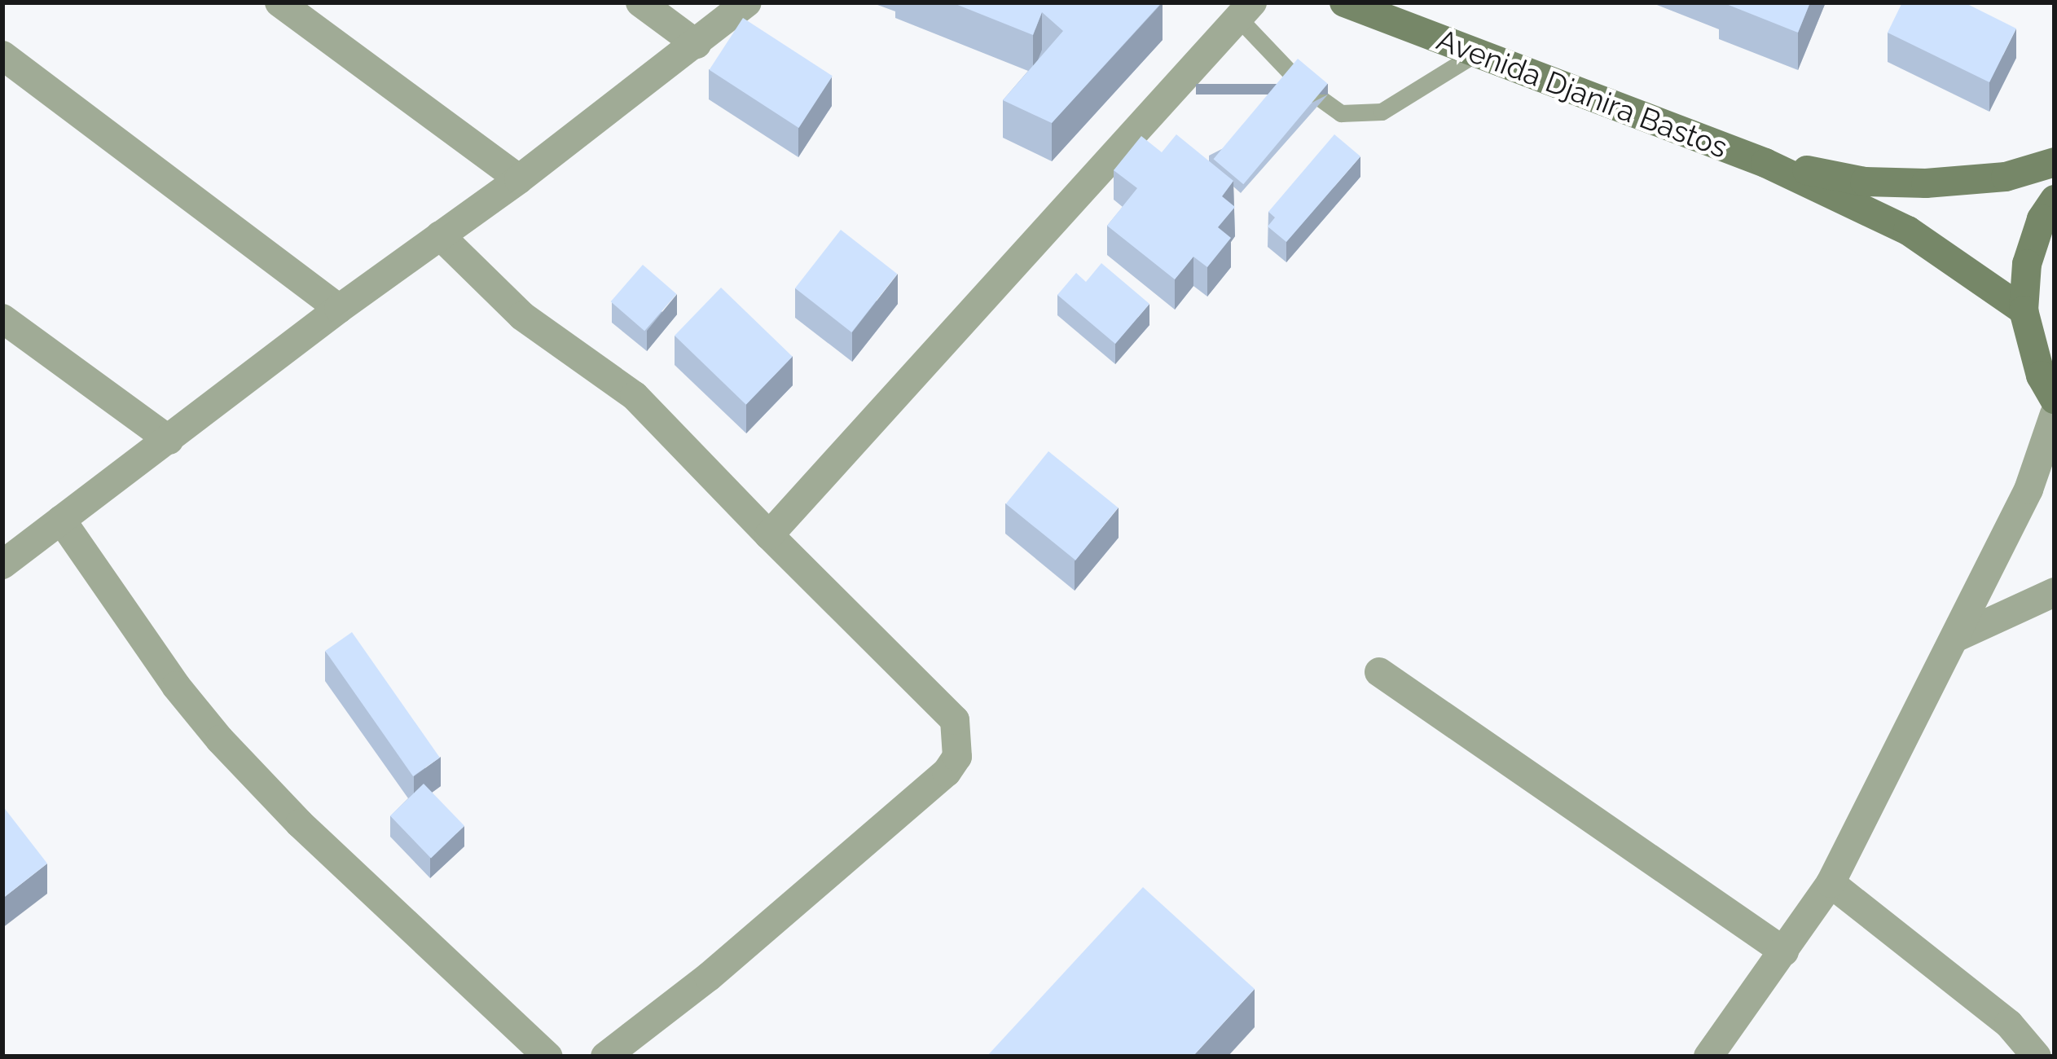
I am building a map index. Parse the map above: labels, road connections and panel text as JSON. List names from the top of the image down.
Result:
{
  "streets": {
    "main road": ["Avenida Djanira Bastos"]
  }
}
